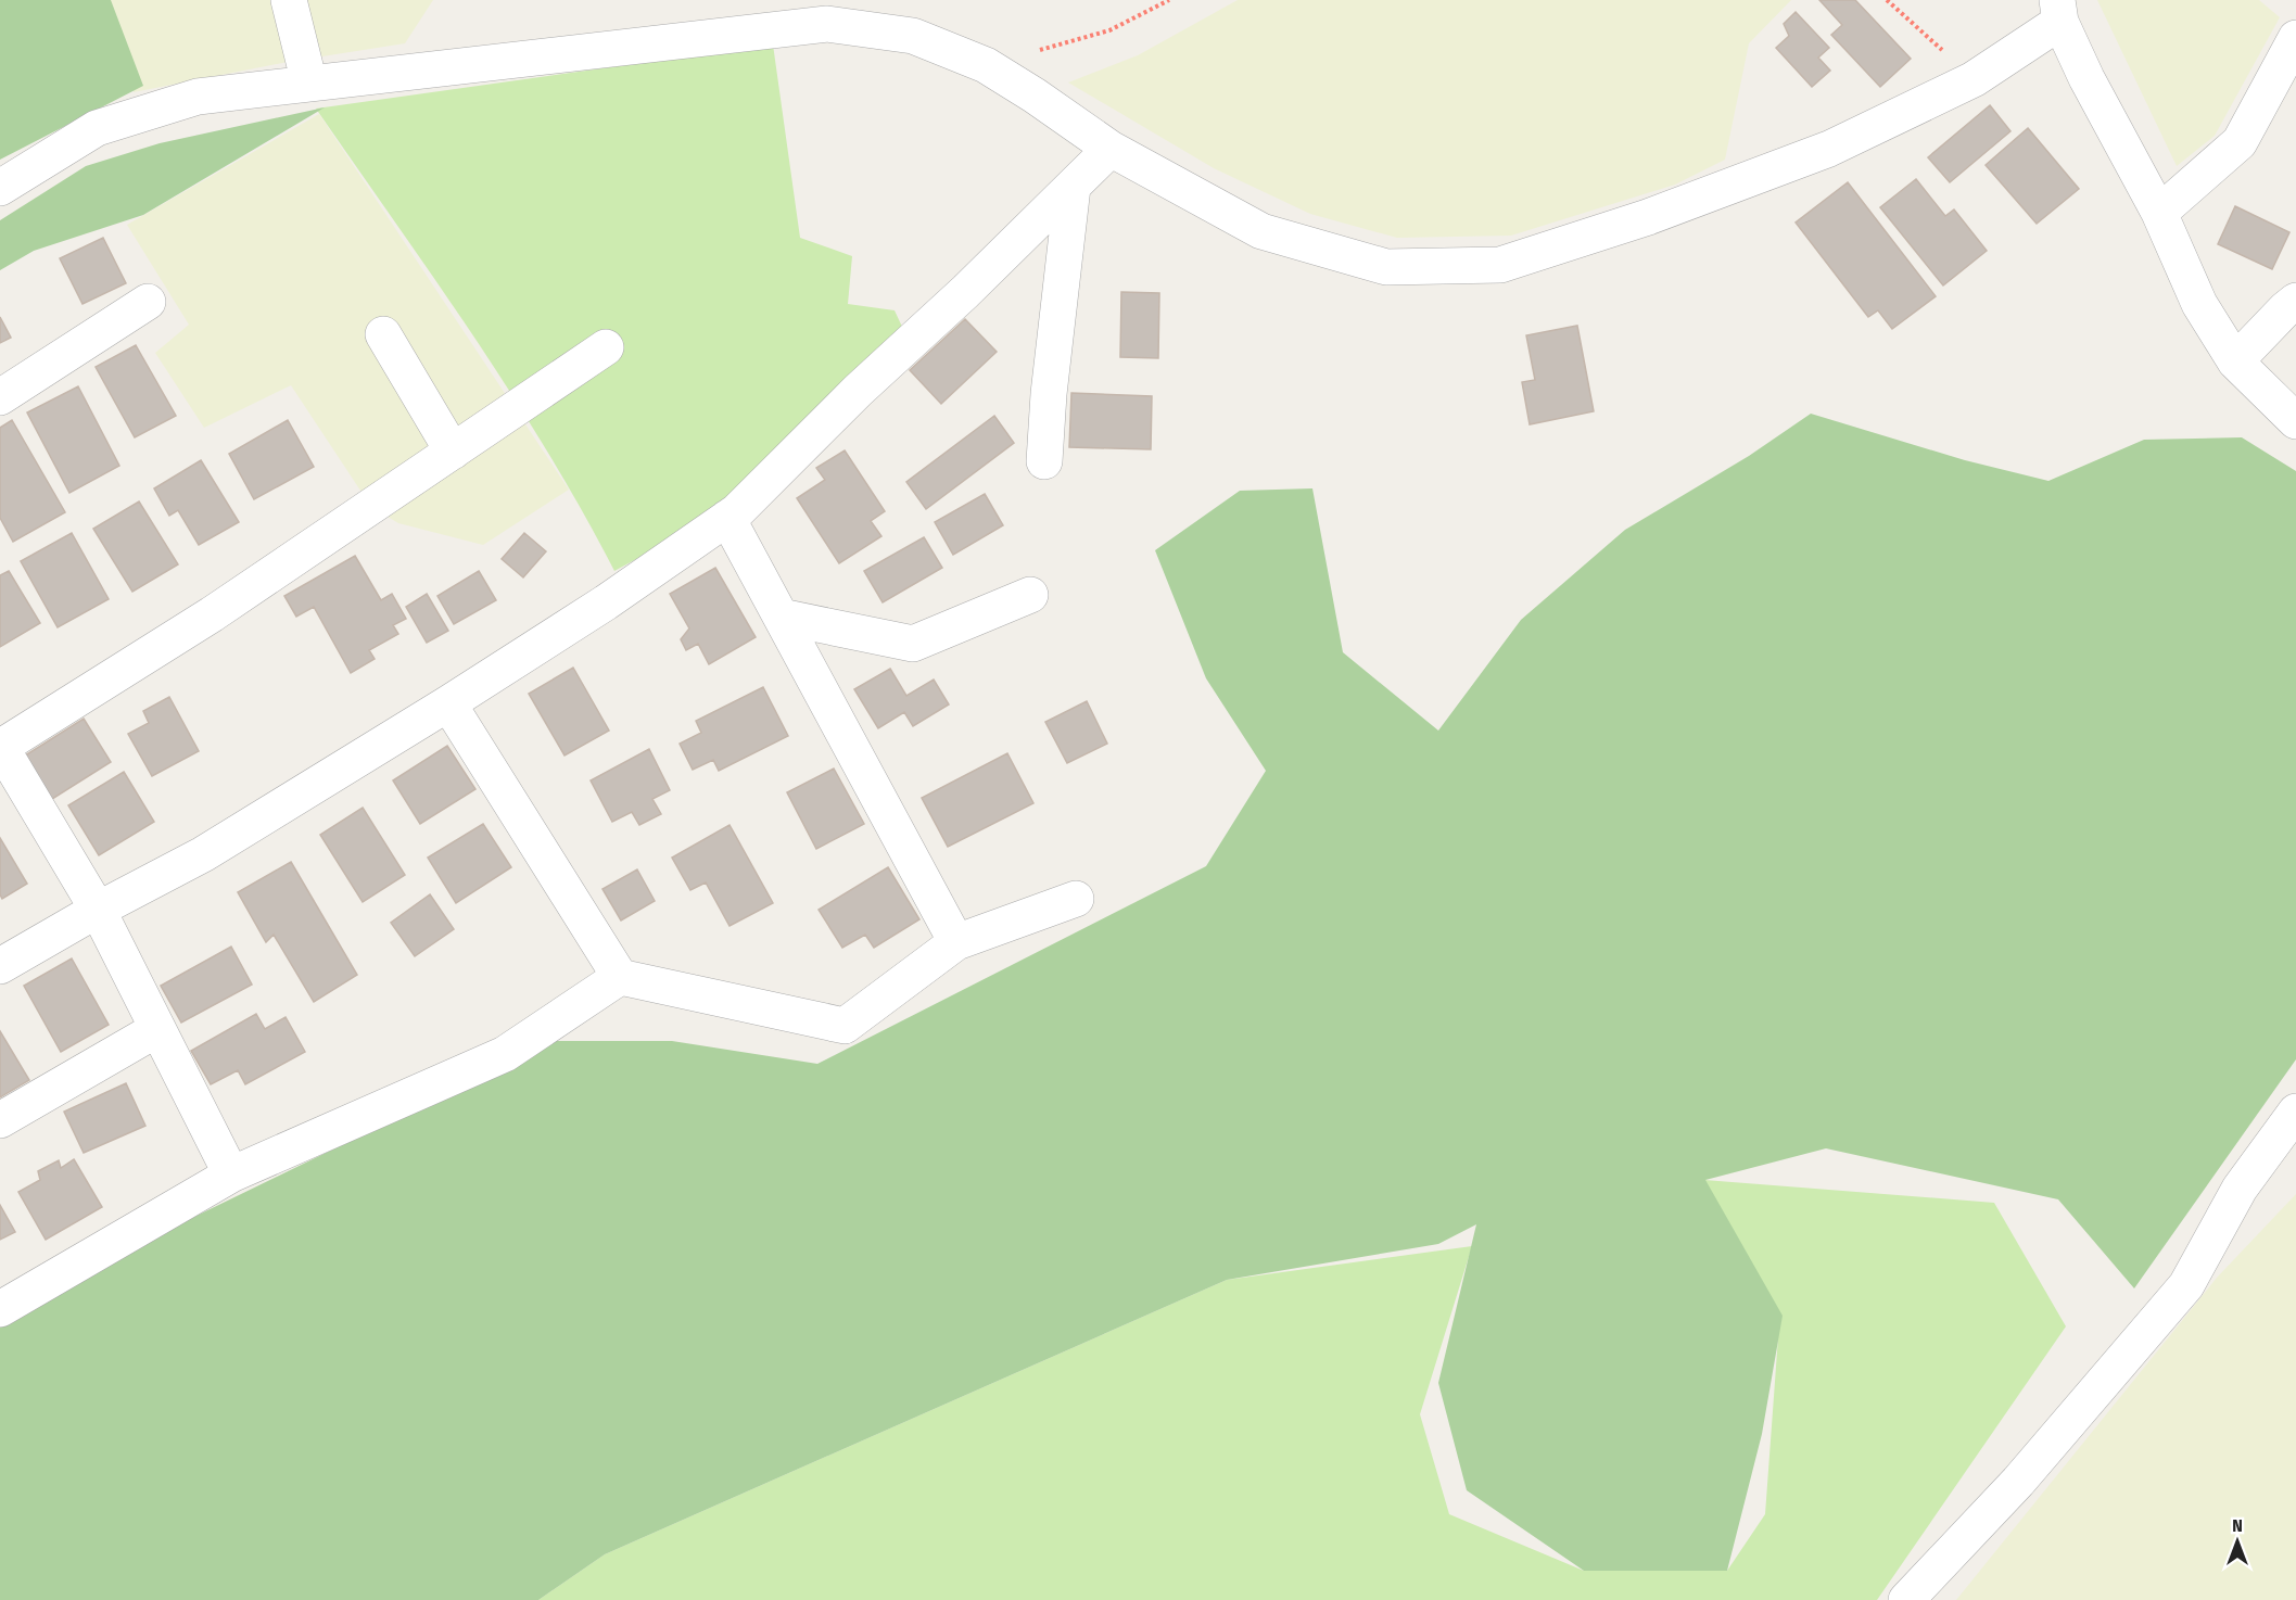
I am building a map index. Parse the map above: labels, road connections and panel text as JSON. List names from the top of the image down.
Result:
{
  "north": "top"
}
